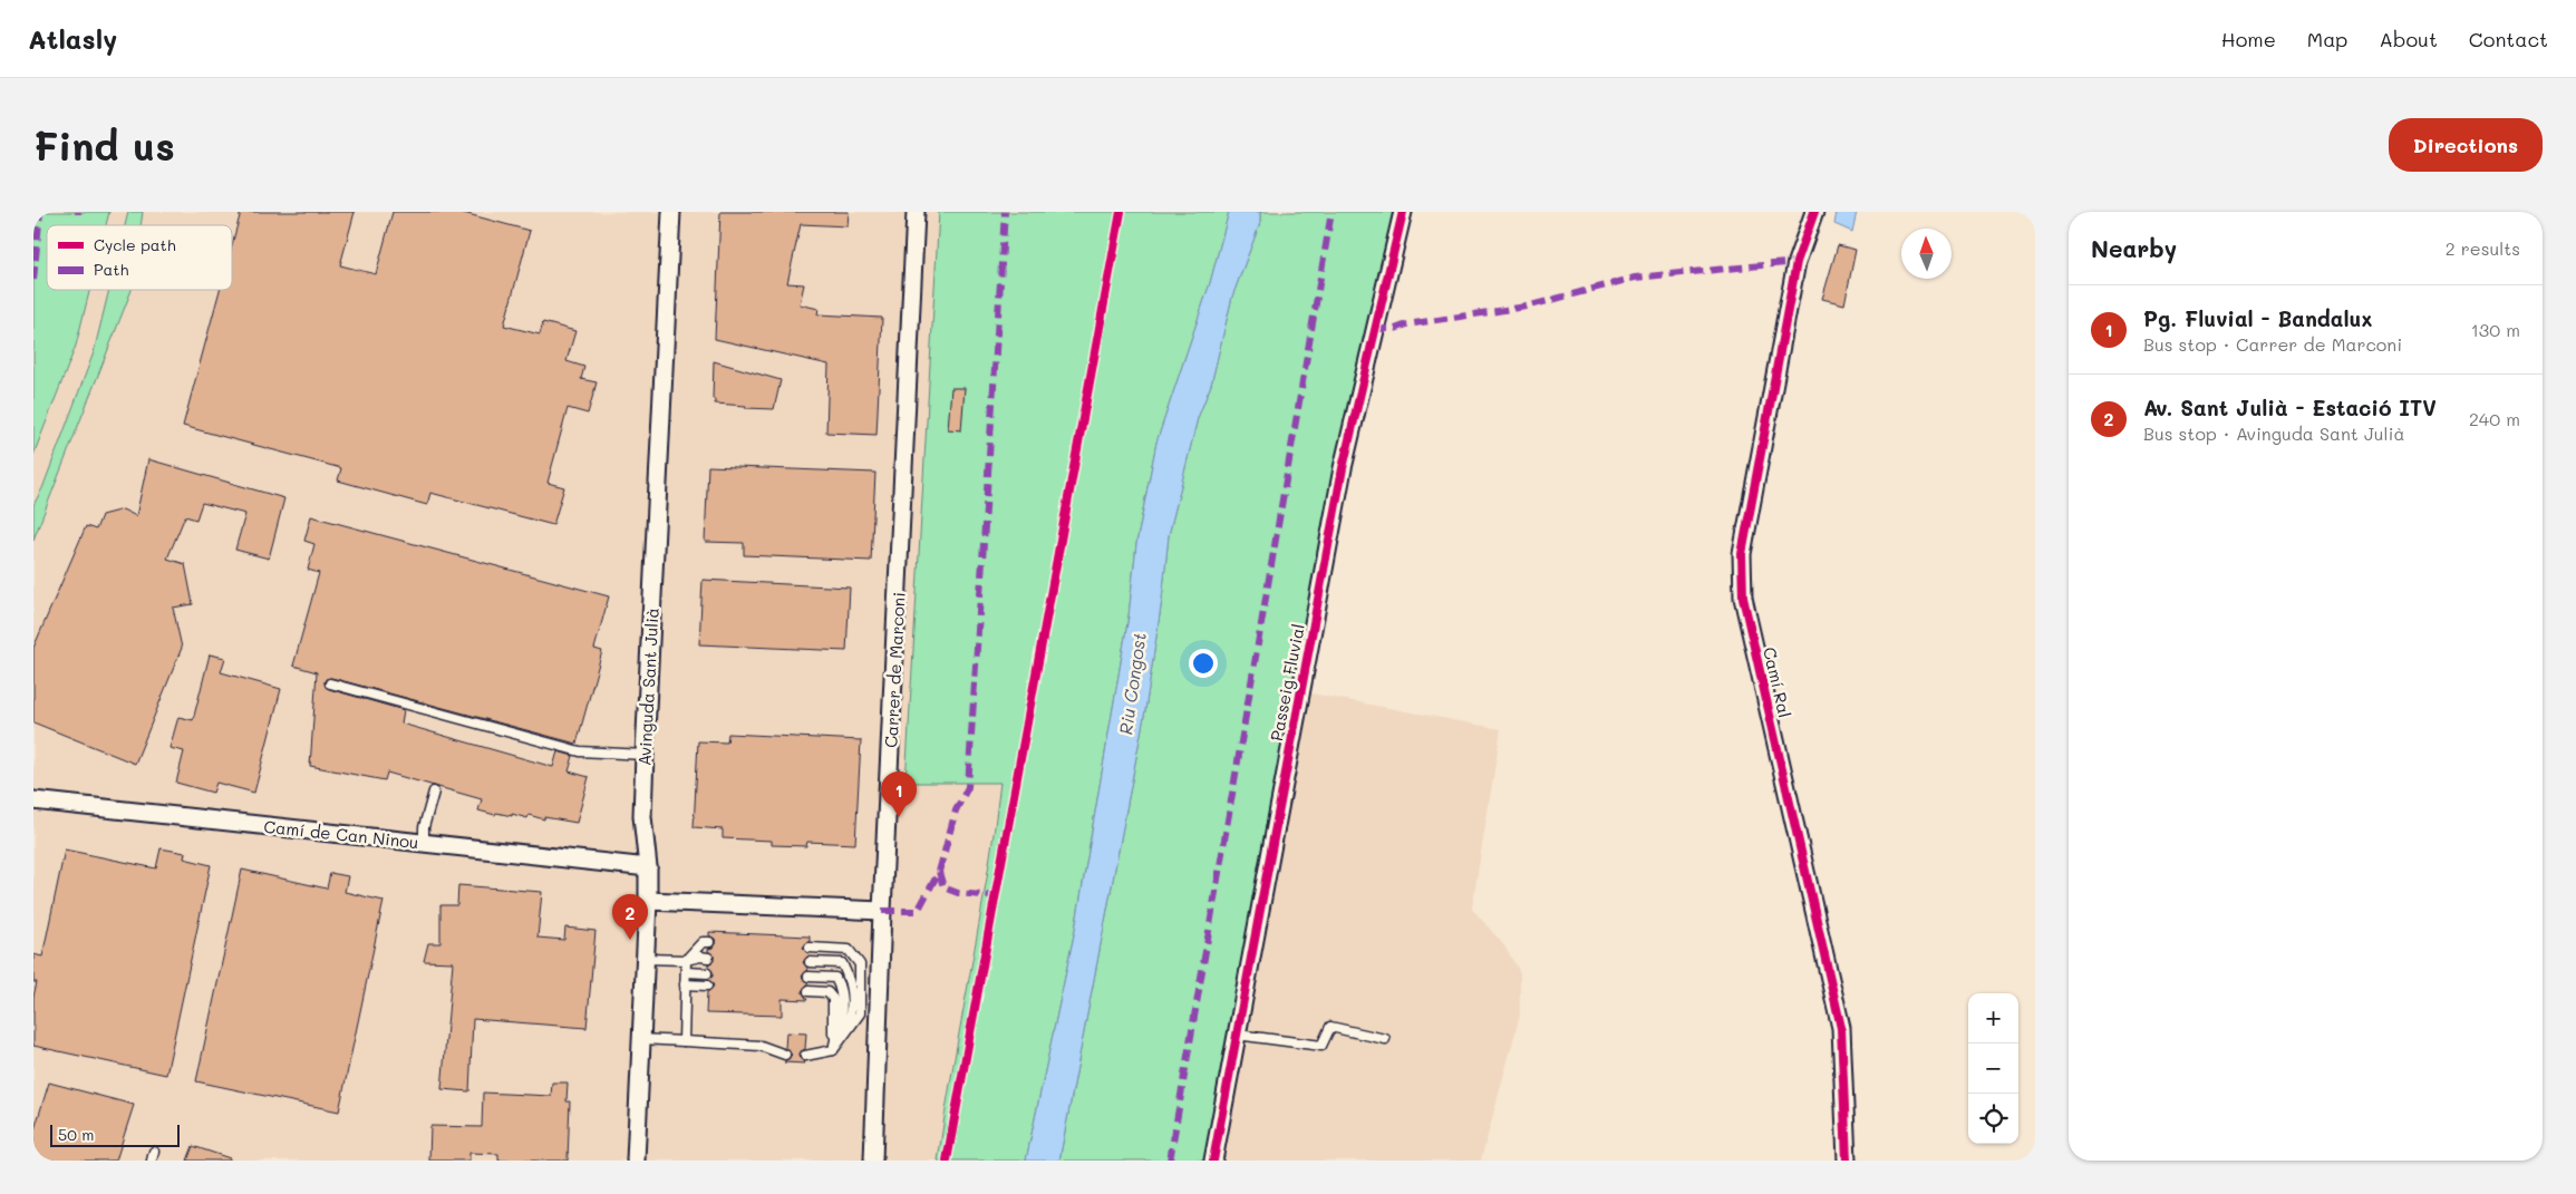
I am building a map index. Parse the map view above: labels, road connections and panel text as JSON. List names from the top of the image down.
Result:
{
  "streets": {
    "street": [
      "Carrer de Marconi",
      "Passeig Fluvial",
      "Camí Ral",
      "Avinguda Sant Julià",
      "Camí de Can Ninou"
    ]
  },
  "crossings": [
    ["Avinguda Sant Julià", "Camí de Can Ninou"]
  ],
  "water": ["Riu Congost"],
  "legend": ["Cycle path", "Path"],
  "scale_bar": "50 m",
  "north": "top",
  "page": {
    "header": "Atlasly",
    "nav": [
      "Home",
      "Map",
      "About",
      "Contact"
    ],
    "buttons": "Directions",
    "title": "Find us",
    "heading": ["Nearby", "2 results"],
    "list": [
      {
        "mark": "1",
        "name": "Pg. Fluvial - Bandalux",
        "note": "Bus stop · Carrer de Marconi",
        "value": "130 m"
      },
      {
        "mark": "2",
        "name": "Av. Sant Julià - Estació ITV",
        "note": "Bus stop · Avinguda Sant Julià",
        "value": "240 m"
      }
    ],
    "pins": ["1", "2"],
    "map_buttons": ["+", "−"],
    "scale": "50 m"
  }
}
